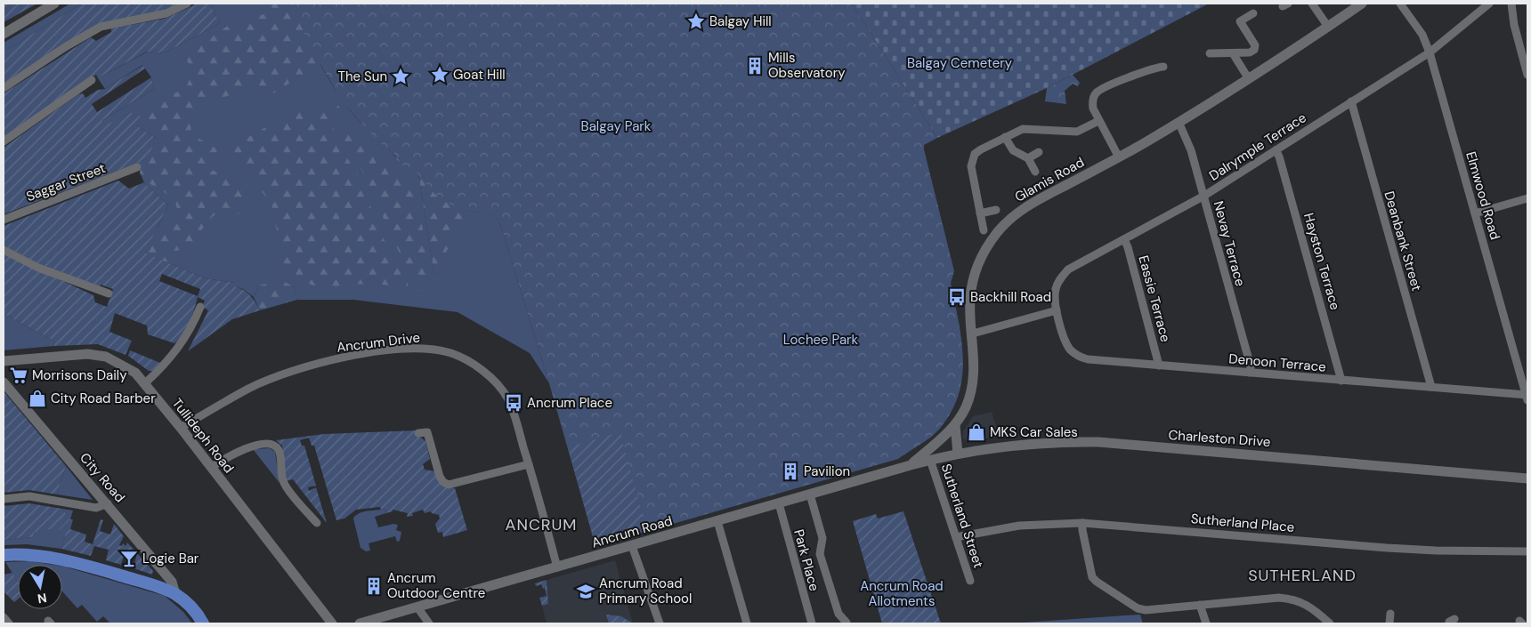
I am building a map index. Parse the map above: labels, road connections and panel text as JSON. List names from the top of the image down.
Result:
{
  "streets": {
    "street": [
      "Dalrymple Terrace",
      "Glamis Road",
      "Saggar Street",
      "Elmwood Road",
      "Deanbank Street",
      "Nevay Terrace",
      "Hayston Terrace",
      "Eassie Terrace",
      "Ancrum Drive",
      "Denoon Terrace",
      "Tullideph Road",
      "Charleston Drive",
      "City Road",
      "Sutherland Street",
      "Sutherland Place",
      "Ancrum Road",
      "Park Place"
    ]
  },
  "crossings": [
    ["Dalrymple Terrace", "Elmwood Road"],
    ["Dalrymple Terrace", "Deanbank Street"],
    ["Dalrymple Terrace", "Nevay Terrace"],
    ["Dalrymple Terrace", "Hayston Terrace"],
    ["Dalrymple Terrace", "Eassie Terrace"],
    ["Dalrymple Terrace", "Denoon Terrace"],
    ["Glamis Road", "Nevay Terrace"],
    ["Glamis Road", "Charleston Drive"],
    ["Glamis Road", "Ancrum Road"],
    ["Elmwood Road", "Denoon Terrace"],
    ["Deanbank Street", "Denoon Terrace"],
    ["Nevay Terrace", "Denoon Terrace"],
    ["Hayston Terrace", "Denoon Terrace"],
    ["Eassie Terrace", "Denoon Terrace"],
    ["Ancrum Drive", "Tullideph Road"],
    ["Ancrum Drive", "Ancrum Road"],
    ["Charleston Drive", "Sutherland Street"],
    ["Charleston Drive", "Ancrum Road"],
    ["Sutherland Street", "Sutherland Place"],
    ["Ancrum Road", "Park Place"]
  ],
  "districts": ["ANCRUM", "SUTHERLAND"],
  "parks": [
    "Balgay Cemetery",
    "Balgay Park",
    "Lochee Park",
    "Ancrum Road Allotments"
  ],
  "places": {
    "place": ["Balgay Hill", "Goat Hill", "The Sun"],
    "building": ["Mills Observatory", "Pavilion", "Ancrum Outdoor Centre"],
    "bus stop": ["Backhill Road", "Ancrum Place"],
    "supermarket": ["Morrisons Daily"],
    "shop": ["City Road Barber", "MKS Car Sales"],
    "bar": ["Logie Bar"],
    "school or university": ["Ancrum Road Primary School"]
  },
  "north": "bottom"
}
